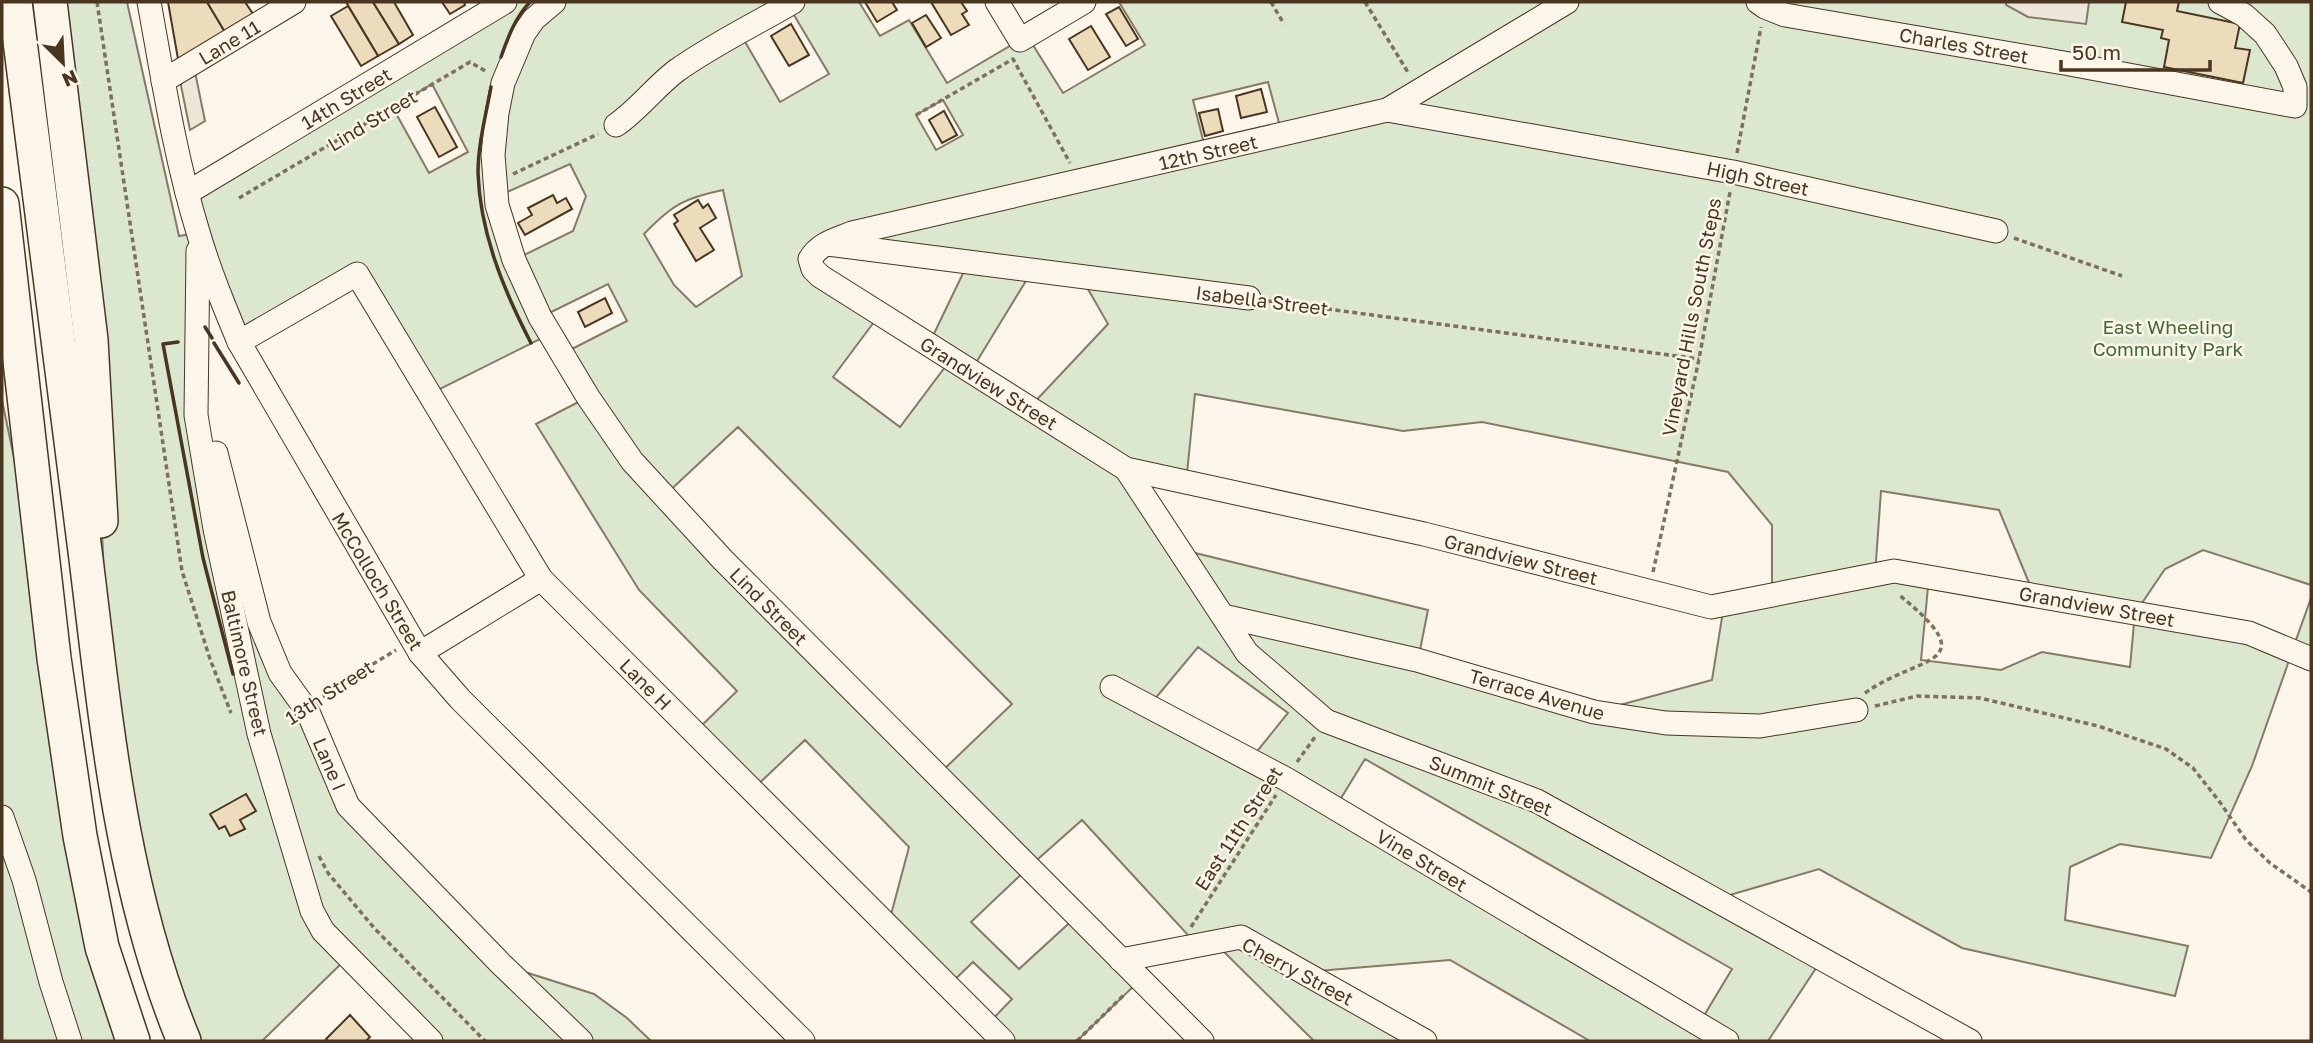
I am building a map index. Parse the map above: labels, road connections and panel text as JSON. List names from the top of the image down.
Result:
{
  "streets": {
    "street": [
      "Lane 11",
      "Charles Street",
      "14th Street",
      "Lind Street",
      "12th Street",
      "High Street",
      "Isabella Street",
      "Grandview Street",
      "McColloch Street",
      "Baltimore Street",
      "Lane H",
      "Terrace Avenue",
      "Lane I",
      "Summit Street",
      "Vine Street",
      "Cherry Street"
    ],
    "path": ["Vineyard Hills South Steps", "13th Street", "East 11th Street"]
  },
  "crossings": [
    ["Lane 11", "McColloch Street"],
    ["Charles Street", "Vineyard Hills South Steps"],
    ["14th Street", "McColloch Street"],
    ["Lind Street", "Cherry Street"],
    ["12th Street", "High Street"],
    ["12th Street", "Isabella Street"],
    ["12th Street", "Grandview Street"],
    ["High Street", "Vineyard Hills South Steps"],
    ["Isabella Street", "Vineyard Hills South Steps"],
    ["Isabella Street", "Grandview Street"],
    ["Vineyard Hills South Steps", "Grandview Street"],
    ["Grandview Street", "Summit Street"],
    ["McColloch Street", "Baltimore Street"],
    ["McColloch Street", "Lane H"],
    ["McColloch Street", "13th Street"],
    ["Baltimore Street", "Lane I"],
    ["13th Street", "Lane I"],
    ["Terrace Avenue", "Summit Street"],
    ["Summit Street", "East 11th Street"],
    ["East 11th Street", "Vine Street"],
    ["East 11th Street", "Cherry Street"]
  ],
  "parks": ["East Wheeling Community Park"],
  "scale_bar": "50 m",
  "north": "bottom right"
}
